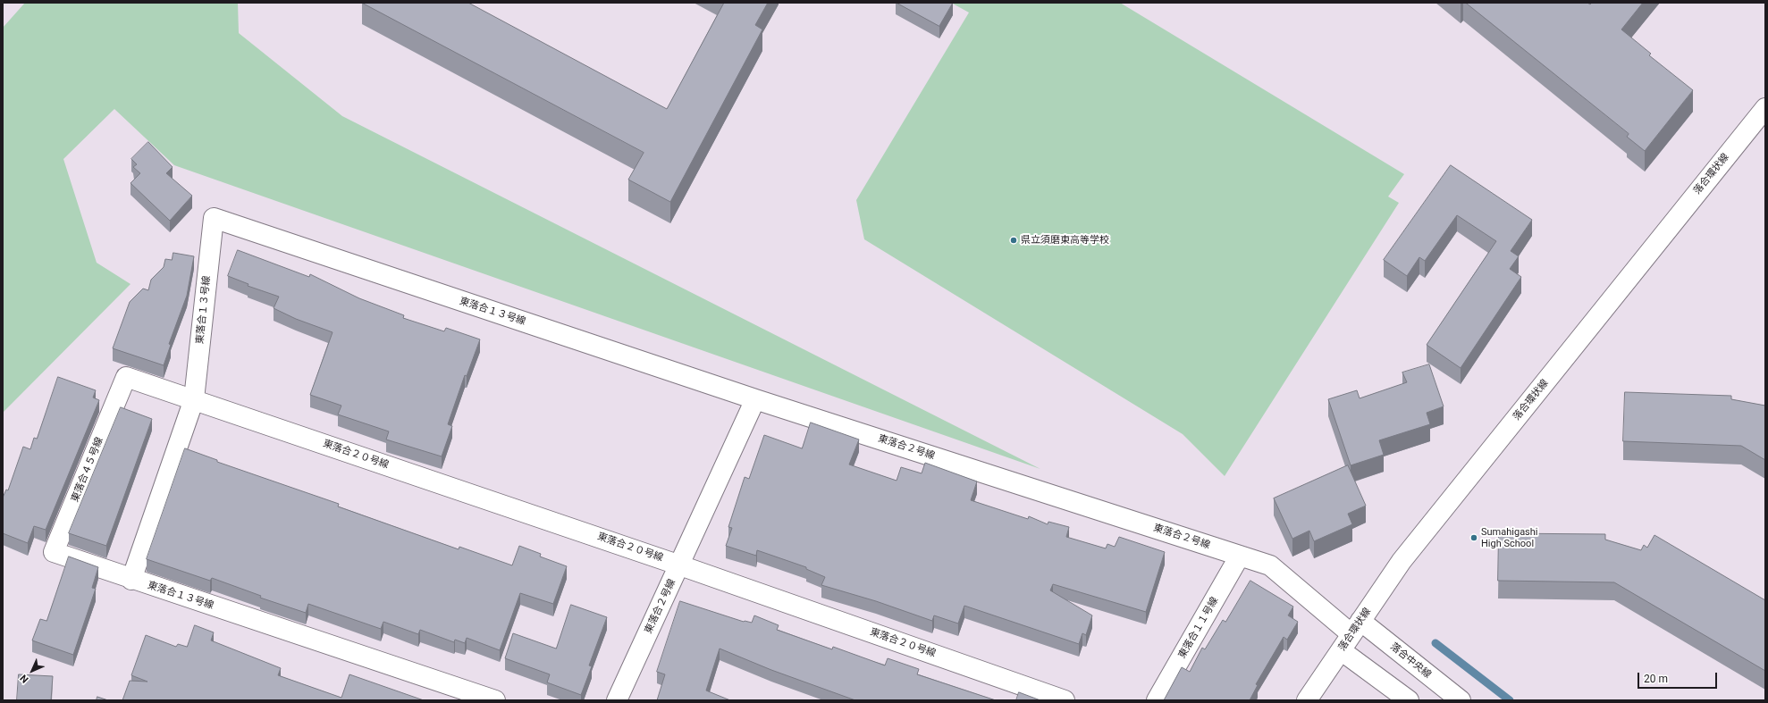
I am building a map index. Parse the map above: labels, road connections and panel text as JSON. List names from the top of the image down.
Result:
{
  "streets": {
    "street": [
      "落合環状線",
      "東落合１３号線",
      "東落合２号線",
      "東落合２０号線",
      "東落合４５号線",
      "東落合１１号線",
      "落合中央線"
    ]
  },
  "crossings": [
    ["落合環状線", "東落合２号線"],
    ["落合環状線", "落合中央線"],
    ["東落合１３号線", "東落合２号線"],
    ["東落合１３号線", "東落合２０号線"],
    ["東落合１３号線", "東落合４５号線"],
    ["東落合２号線", "東落合２０号線"],
    ["東落合２号線", "東落合１１号線"],
    ["東落合２号線", "落合中央線"],
    ["東落合２０号線", "東落合４５号線"]
  ],
  "places": ["県立須磨東高等学校", "Sumahigashi High School"],
  "scale_bar": "20 m",
  "north": "bottom left"
}
